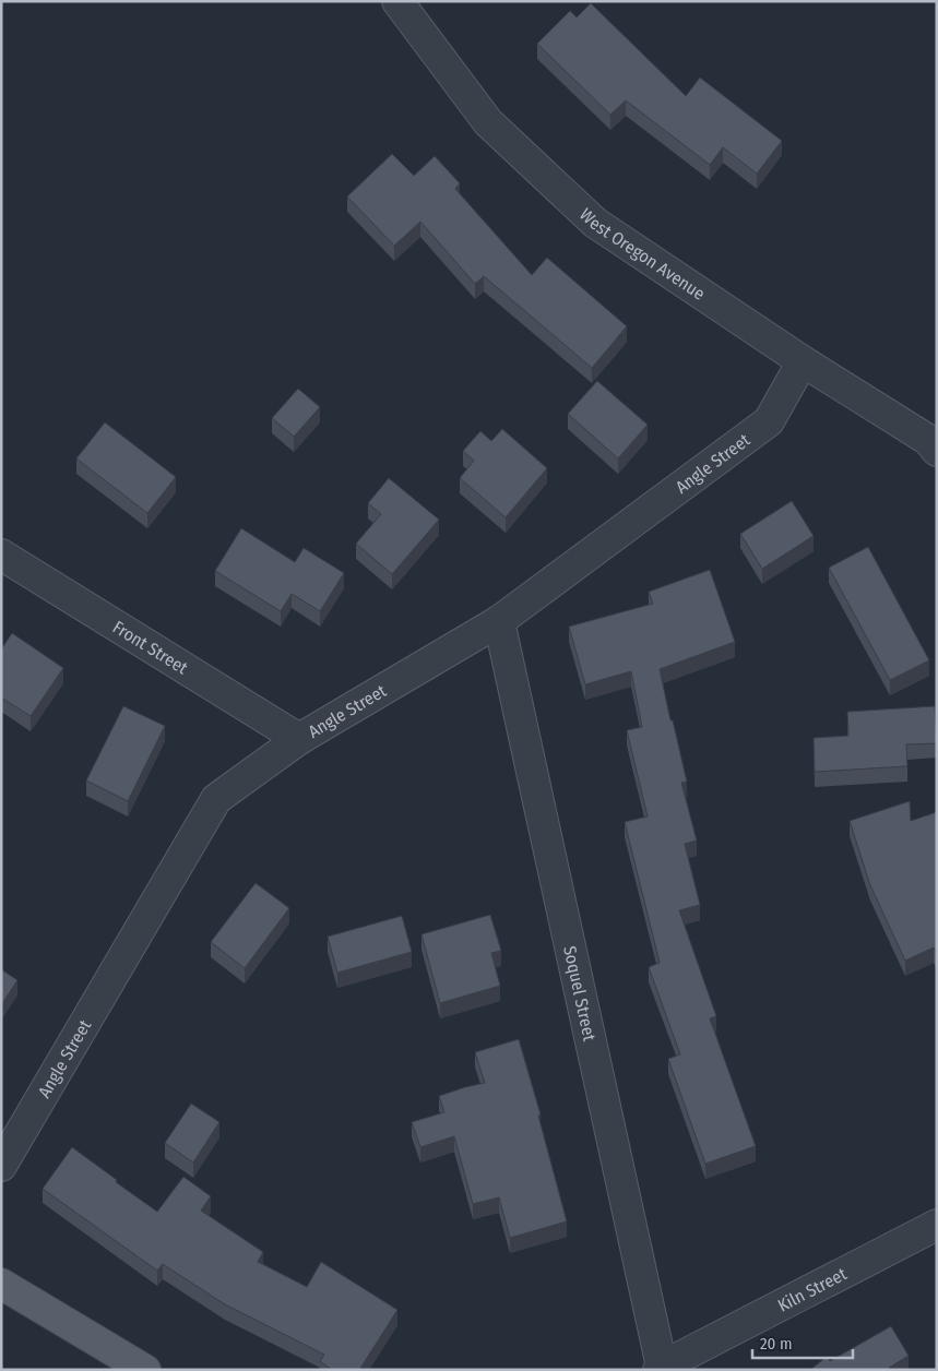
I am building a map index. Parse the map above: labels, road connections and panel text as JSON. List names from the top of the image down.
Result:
{
  "streets": {
    "street": [
      "West Oregon Avenue",
      "Angle Street",
      "Front Street",
      "Soquel Street",
      "Kiln Street"
    ]
  },
  "crossings": [
    ["West Oregon Avenue", "Angle Street"],
    ["Angle Street", "Front Street"],
    ["Angle Street", "Soquel Street"],
    ["Soquel Street", "Kiln Street"]
  ],
  "scale_bar": "20 m"
}
